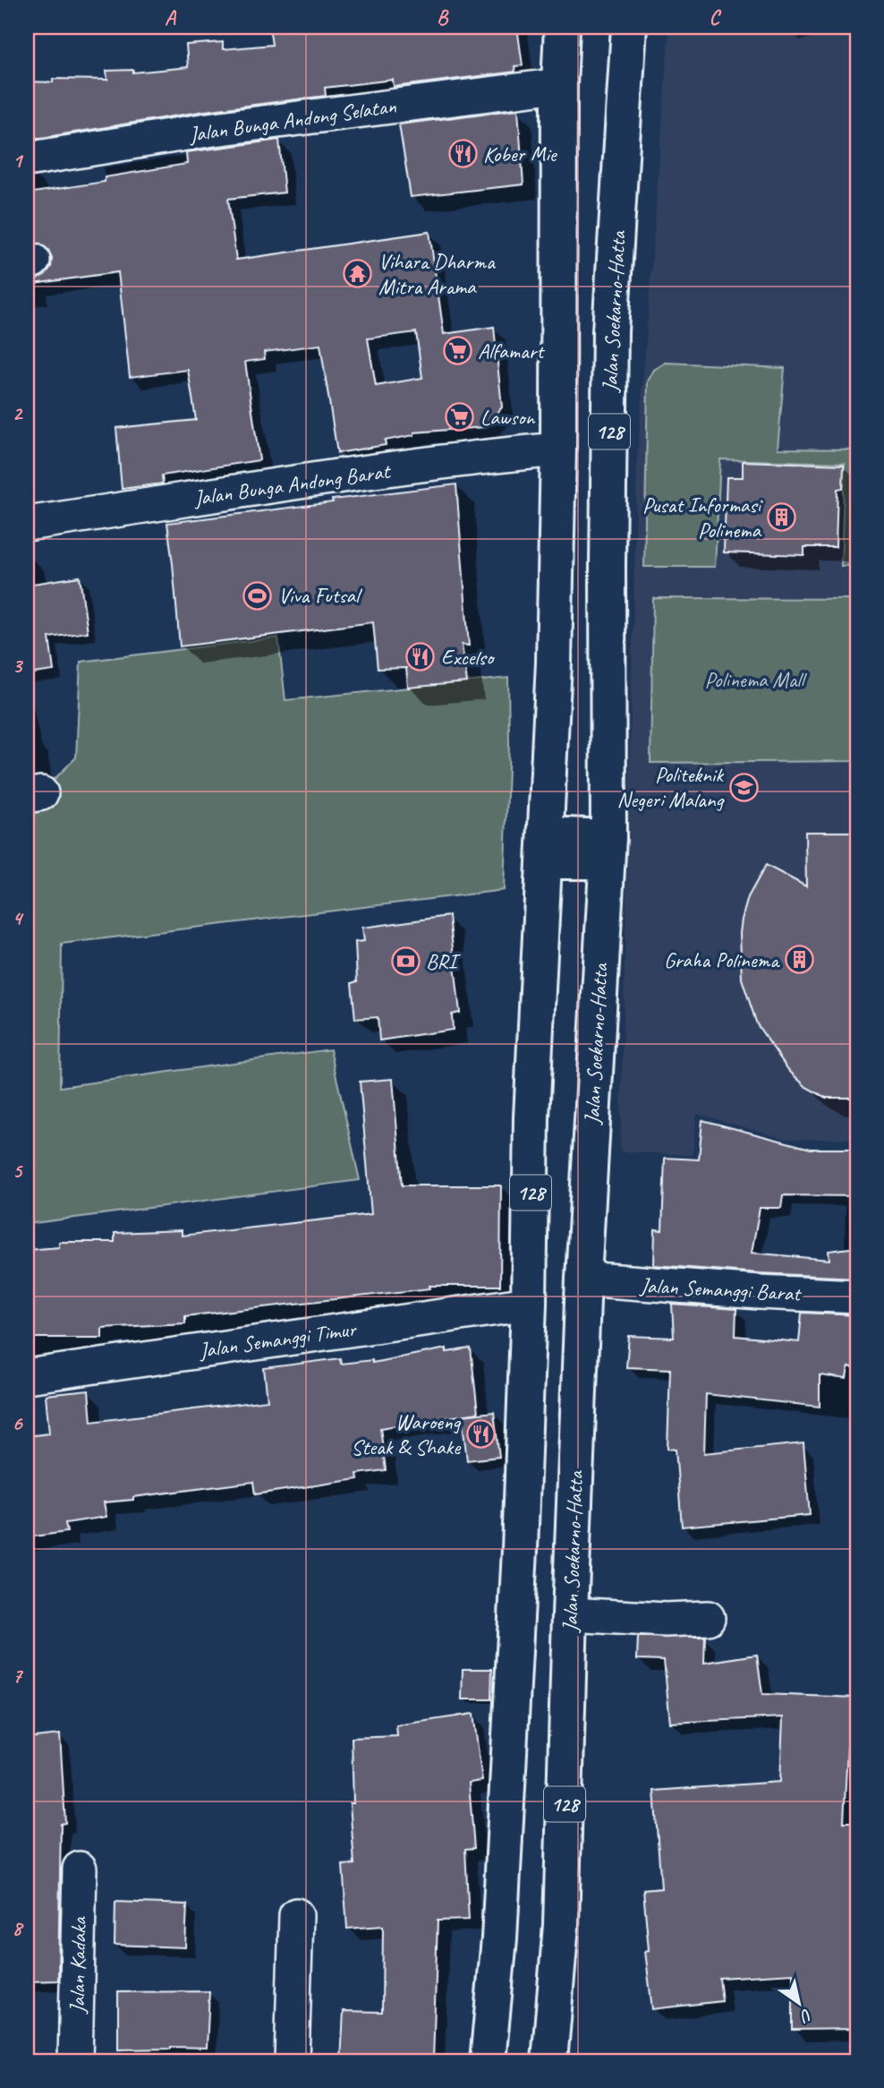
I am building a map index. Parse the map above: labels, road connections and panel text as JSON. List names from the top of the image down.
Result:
{
  "streets": {
    "main road": ["Jalan Soekarno-Hatta", "128"],
    "street": [
      "Jalan Bunga Andong Selatan",
      "Jalan Bunga Andong Barat",
      "Jalan Semanggi Barat",
      "Jalan Semanggi Timur",
      "Jalan Kadaka"
    ]
  },
  "crossings": [
    ["Jalan Bunga Andong Selatan", "128"],
    ["Jalan Soekarno-Hatta", "Jalan Semanggi Barat"],
    ["128", "Jalan Bunga Andong Barat"],
    ["128", "Jalan Semanggi Timur"]
  ],
  "parks": ["Polinema Mall"],
  "places": {
    "restaurant": ["Kober Mie", "Excelso", "Waroeng Steak & Shake"],
    "temple": ["Vihara Dharma Mitra Arama"],
    "supermarket": ["Alfamart", "Lawson"],
    "building": ["Pusat Informasi Polinema", "Graha Polinema"],
    "sports": ["Viva Futsal"],
    "school or university": ["Politeknik Negeri Malang"],
    "bank": ["BRI"]
  },
  "north": "bottom right",
  "grid": {
    "columns": ["A", "B", "C"],
    "rows": [
      "1",
      "2",
      "3",
      "4",
      "5",
      "6",
      "7",
      "8"
    ]
  }
}
